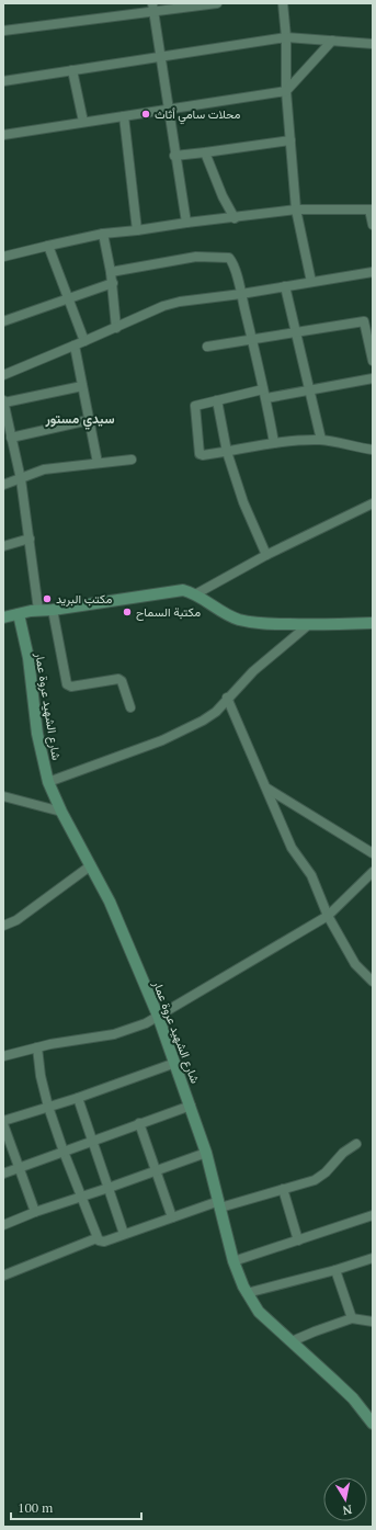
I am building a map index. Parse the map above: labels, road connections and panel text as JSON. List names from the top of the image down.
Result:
{
  "streets": {
    "street": ["شارع الشهيد عروة عمار"]
  },
  "districts": ["سيدي مستور"],
  "places": ["محلات سامي أثاث", "مكتب البريد", "مكتبة السماح"],
  "scale_bar": "100 m",
  "north": "bottom"
}
